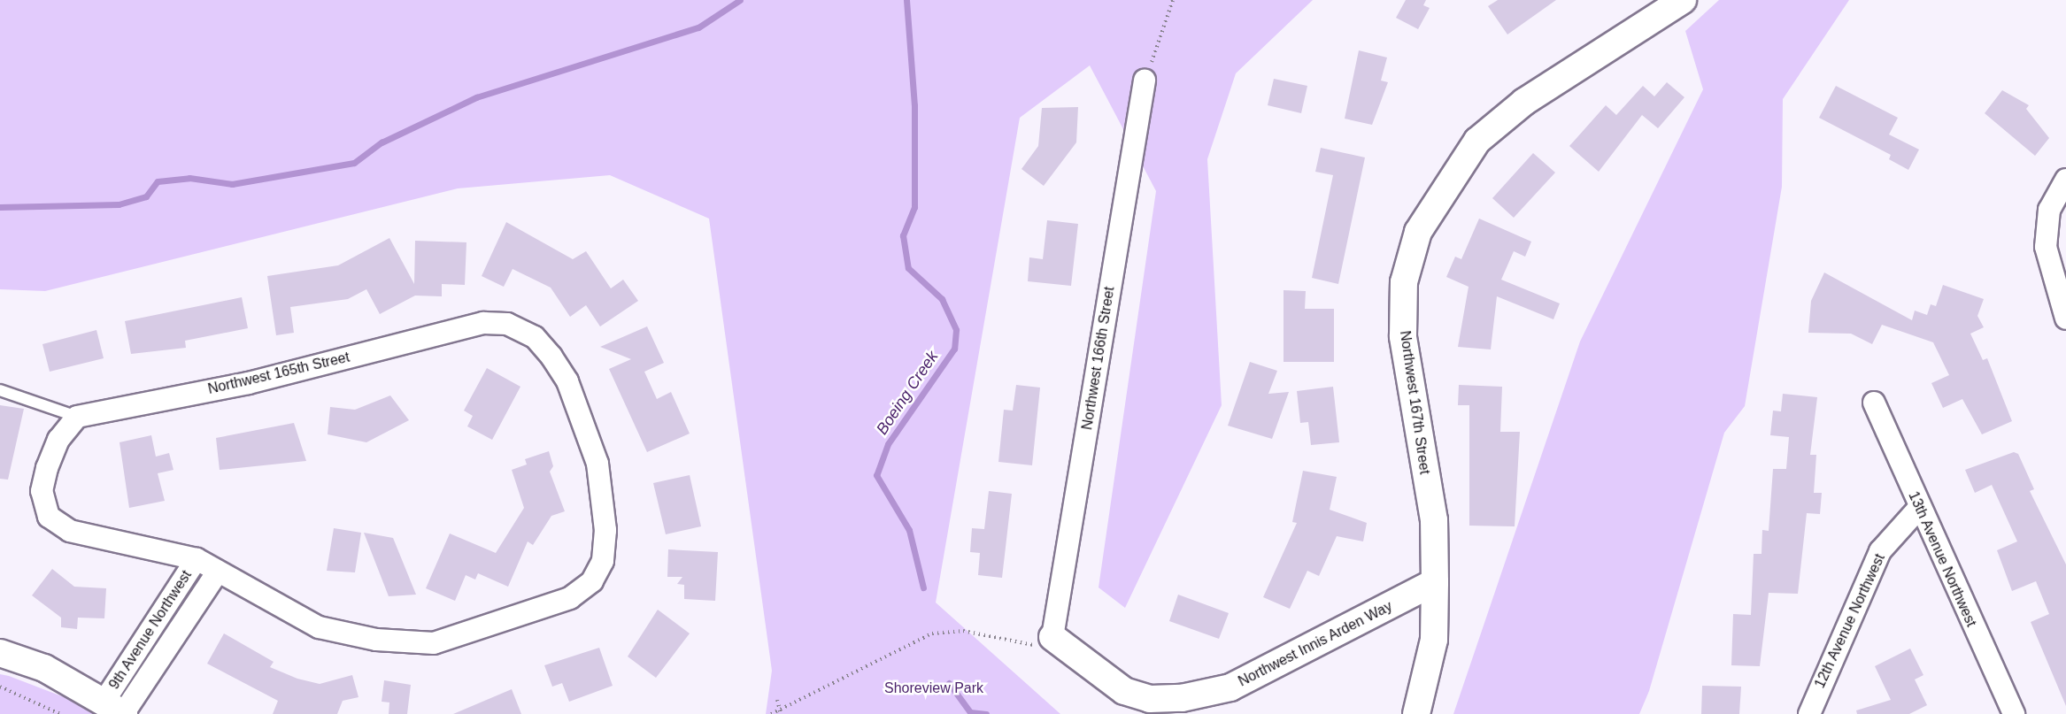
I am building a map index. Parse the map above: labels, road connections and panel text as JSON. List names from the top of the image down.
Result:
{
  "streets": {
    "street": [
      "Northwest 166th Street",
      "Northwest 165th Street",
      "Northwest 167th Street",
      "13th Avenue Northwest",
      "12th Avenue Northwest",
      "9th Avenue Northwest",
      "Northwest Innis Arden Way"
    ]
  },
  "crossings": [
    ["Northwest 166th Street", "Northwest Innis Arden Way"],
    ["Northwest 165th Street", "9th Avenue Northwest"],
    ["Northwest 167th Street", "Northwest Innis Arden Way"],
    ["13th Avenue Northwest", "12th Avenue Northwest"]
  ],
  "water": ["Boeing Creek"],
  "parks": ["Shoreview Park"]
}
